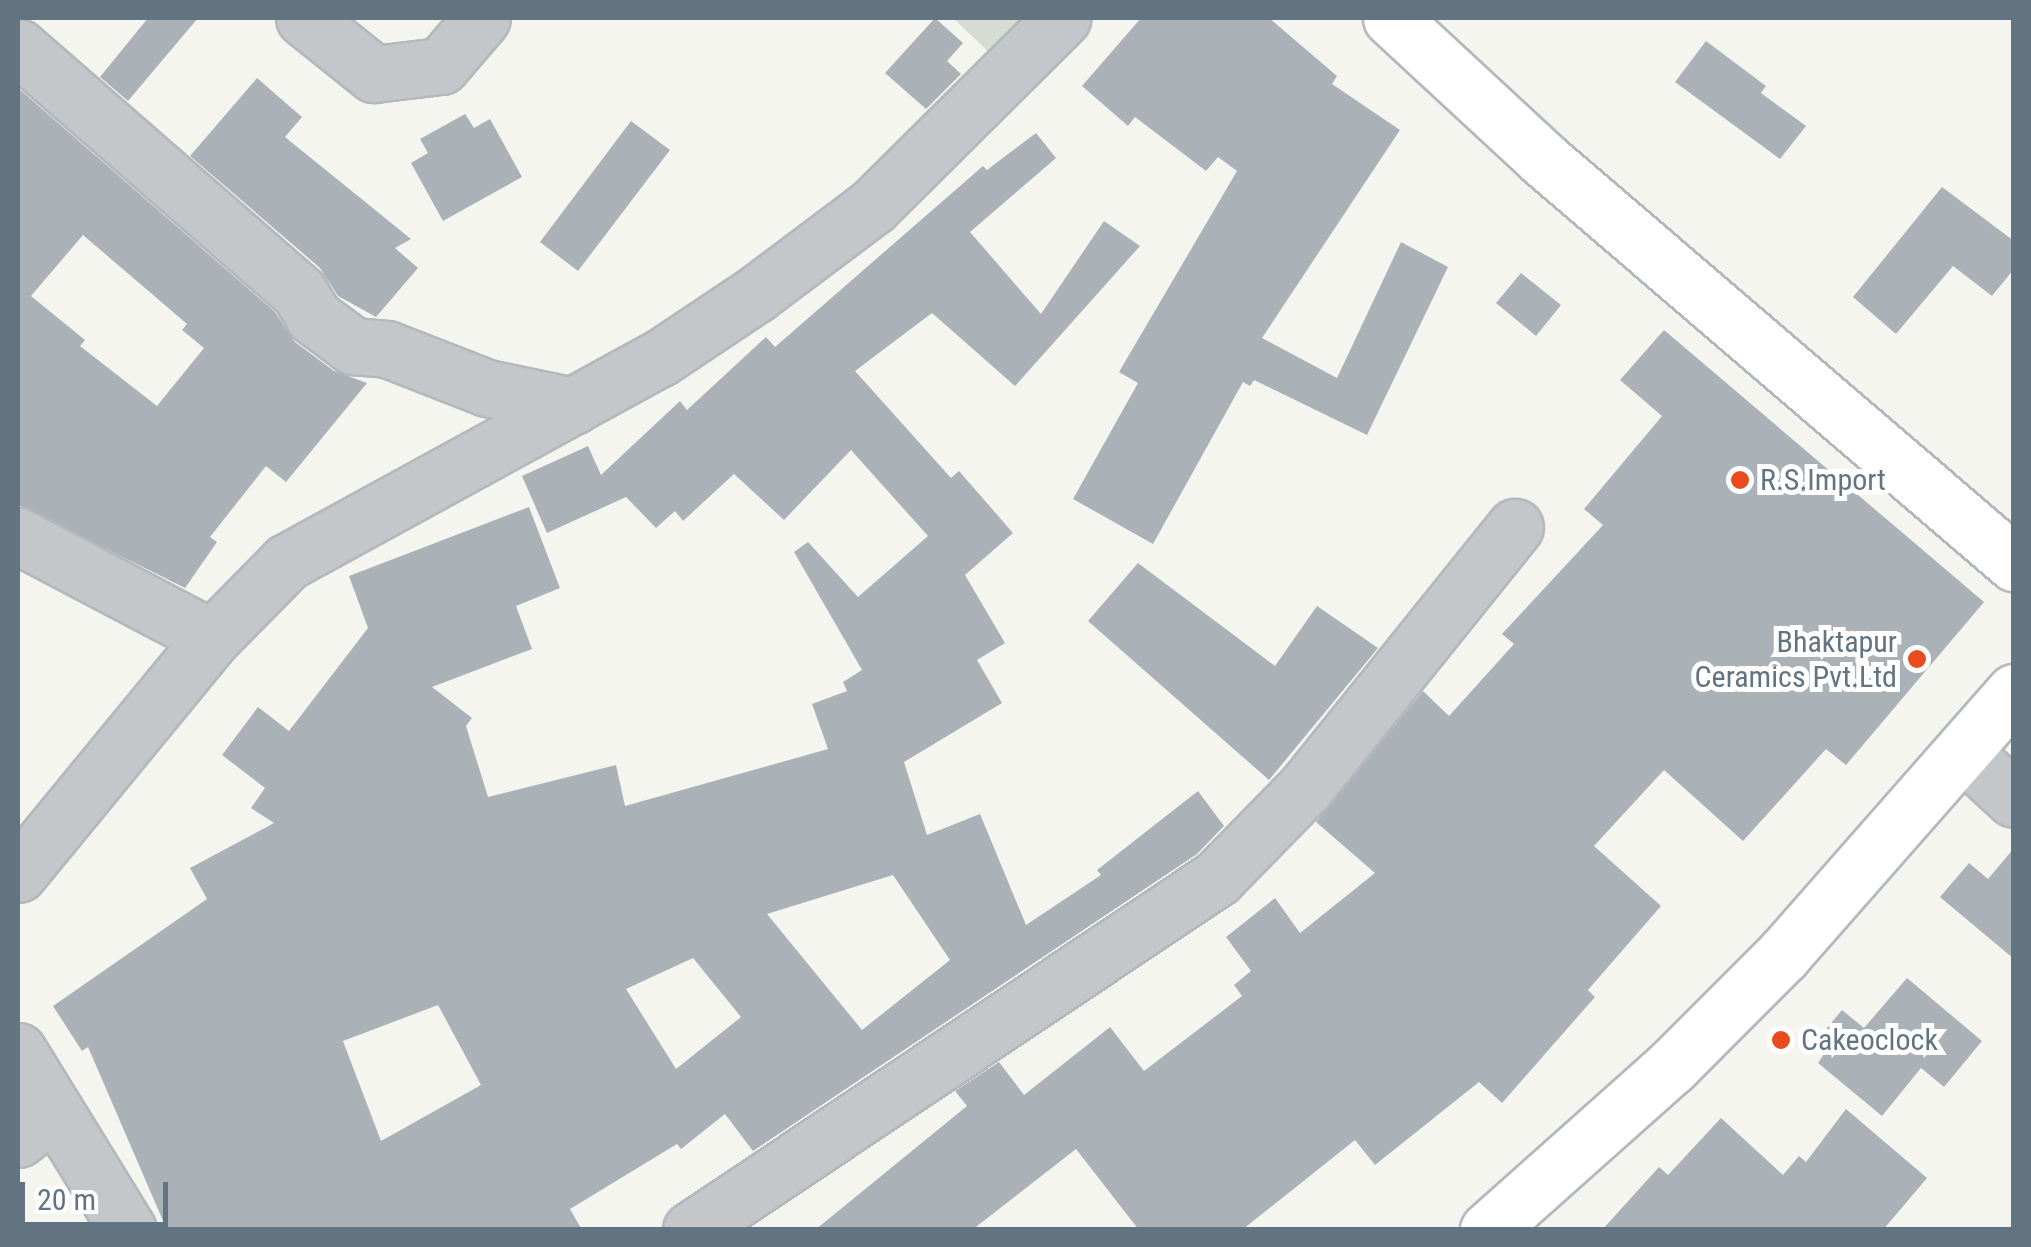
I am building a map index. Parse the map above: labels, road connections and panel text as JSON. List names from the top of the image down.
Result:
{
  "places": ["R.S.Import", "Bhaktapur Ceramics Pvt.Ltd", "Cakeoclock"],
  "scale_bar": "20 m"
}
